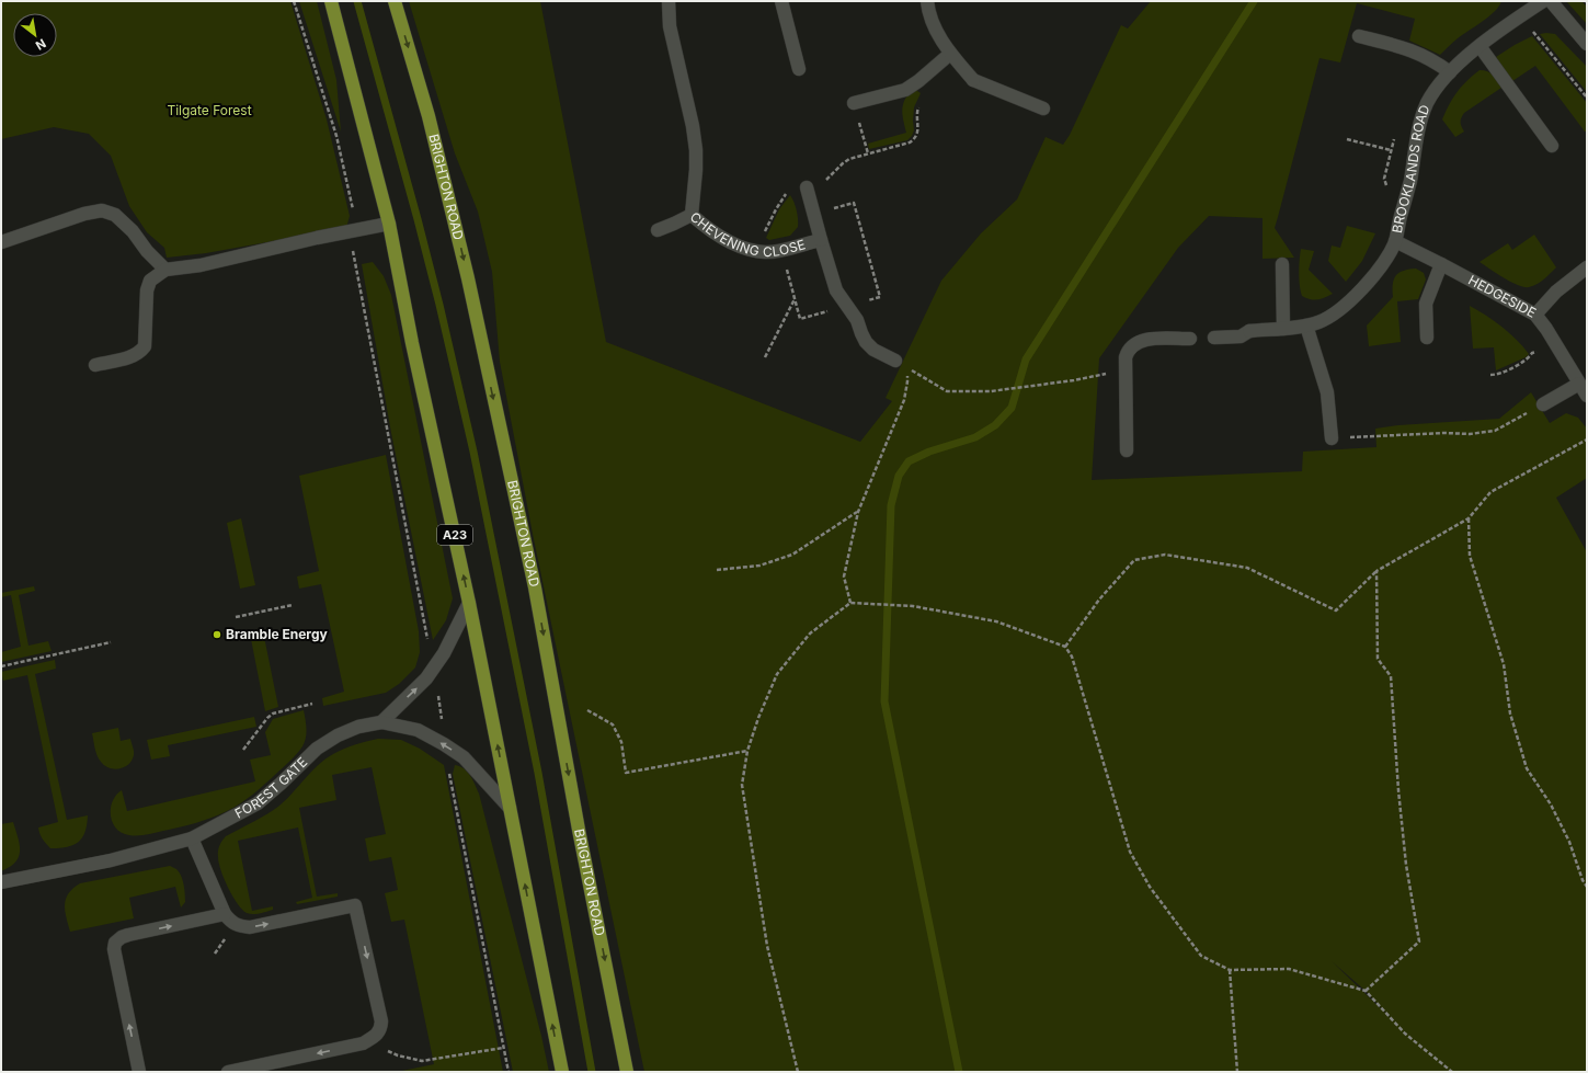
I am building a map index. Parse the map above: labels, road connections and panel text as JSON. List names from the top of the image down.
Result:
{
  "streets": {
    "main road": ["BRIGHTON ROAD", "A23"],
    "street": [
      "BROOKLANDS ROAD",
      "CHEVENING CLOSE",
      "HEDGESIDE",
      "FOREST GATE"
    ]
  },
  "crossings": [
    ["BROOKLANDS ROAD", "HEDGESIDE"],
    ["A23", "FOREST GATE"]
  ],
  "parks": ["Tilgate Forest"],
  "places": ["Bramble Energy"],
  "north": "bottom right"
}
